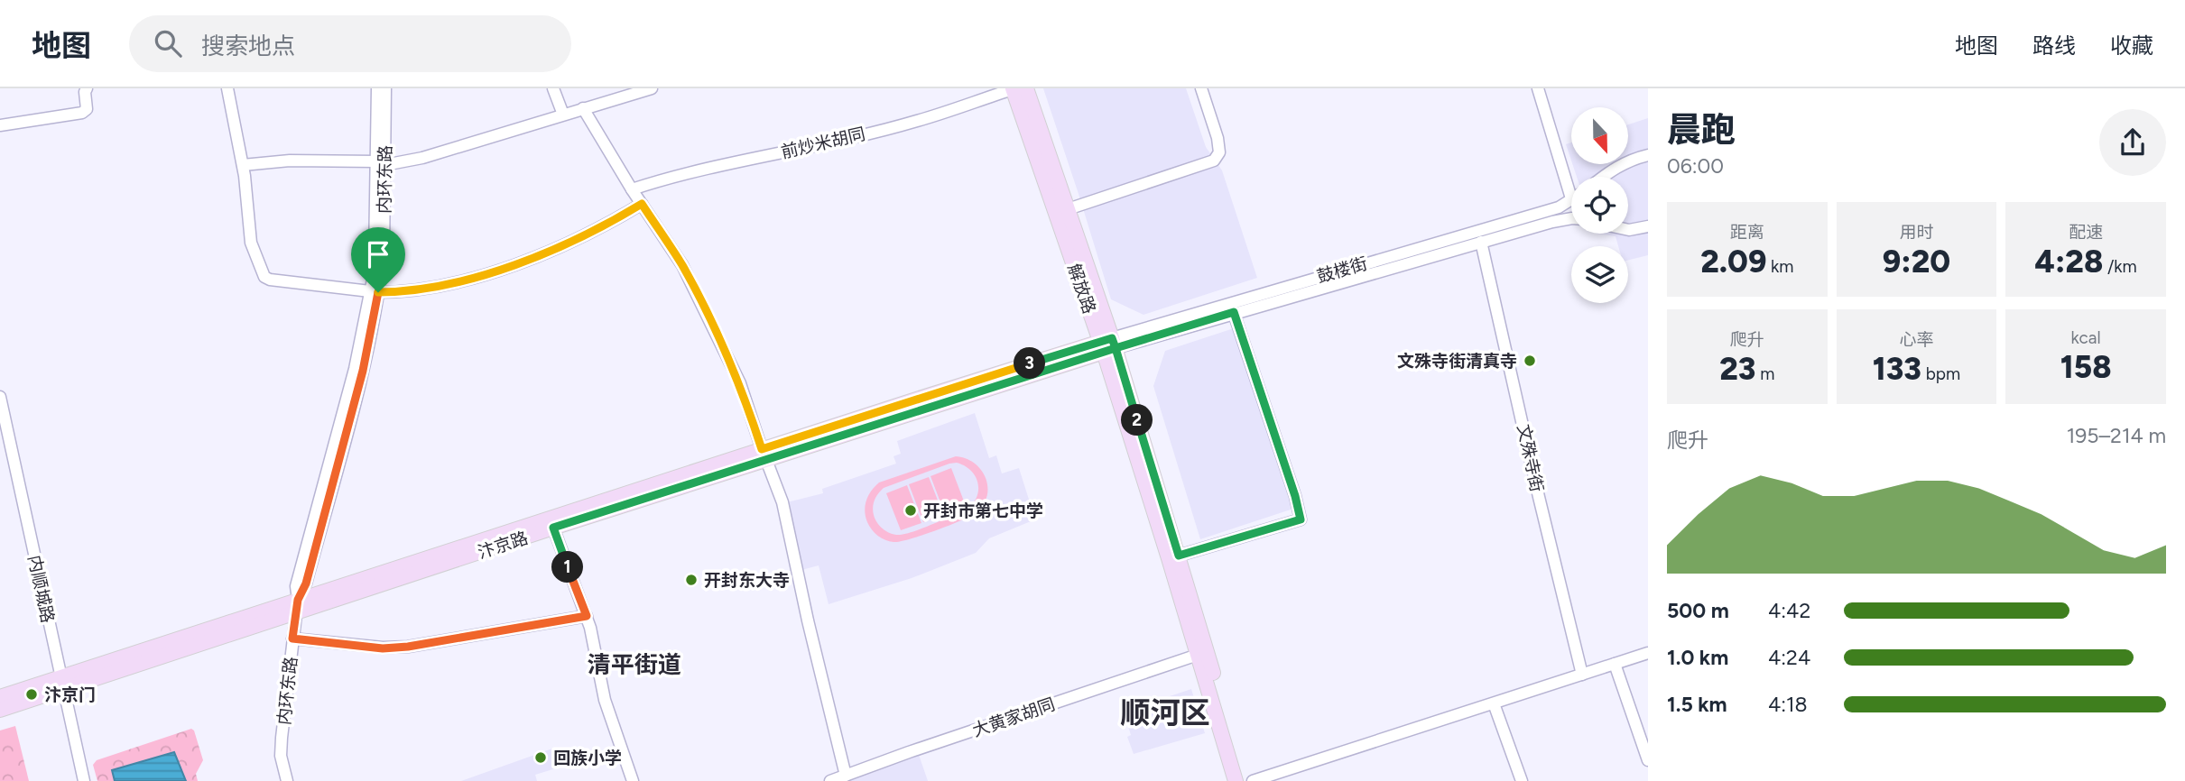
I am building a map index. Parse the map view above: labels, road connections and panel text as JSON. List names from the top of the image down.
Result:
{
  "streets": {
    "main road": ["解放路", "汴京路"],
    "street": [
      "前炒米胡同",
      "内环东路",
      "鼓楼街",
      "文殊寺街",
      "内顺城路",
      "大黄家胡同"
    ]
  },
  "crossings": [
    ["前炒米胡同", "解放路"],
    ["内环东路", "汴京路"],
    ["鼓楼街", "解放路"],
    ["鼓楼街", "文殊寺街"],
    ["鼓楼街", "汴京路"],
    ["解放路", "汴京路"],
    ["解放路", "大黄家胡同"],
    ["汴京路", "内顺城路"]
  ],
  "districts": ["清平街道", "顺河区"],
  "places": [
    "文殊寺街清真寺",
    "开封市第七中学",
    "开封东大寺",
    "汴京门",
    "回族小学"
  ],
  "north": "bottom",
  "page": {
    "header": "地图",
    "search": "搜索地点",
    "nav": ["地图", "路线", "收藏"],
    "heading": ["晨跑", "06:00"],
    "stats": [
      ["距离", "2.09 km"],
      ["用时", "9:20"],
      ["配速", "4:28 /km"],
      ["爬升", "23 m"],
      ["心率", "133 bpm"],
      ["kcal", "158"]
    ],
    "pins": ["3", "2", "1"],
    "chart": ["爬升", "195–214 m"],
    "list": [
      {
        "name": "500 m",
        "note": "4:42"
      },
      {
        "name": "1.0 km",
        "note": "4:24"
      },
      {
        "name": "1.5 km",
        "note": "4:18"
      }
    ]
  }
}
